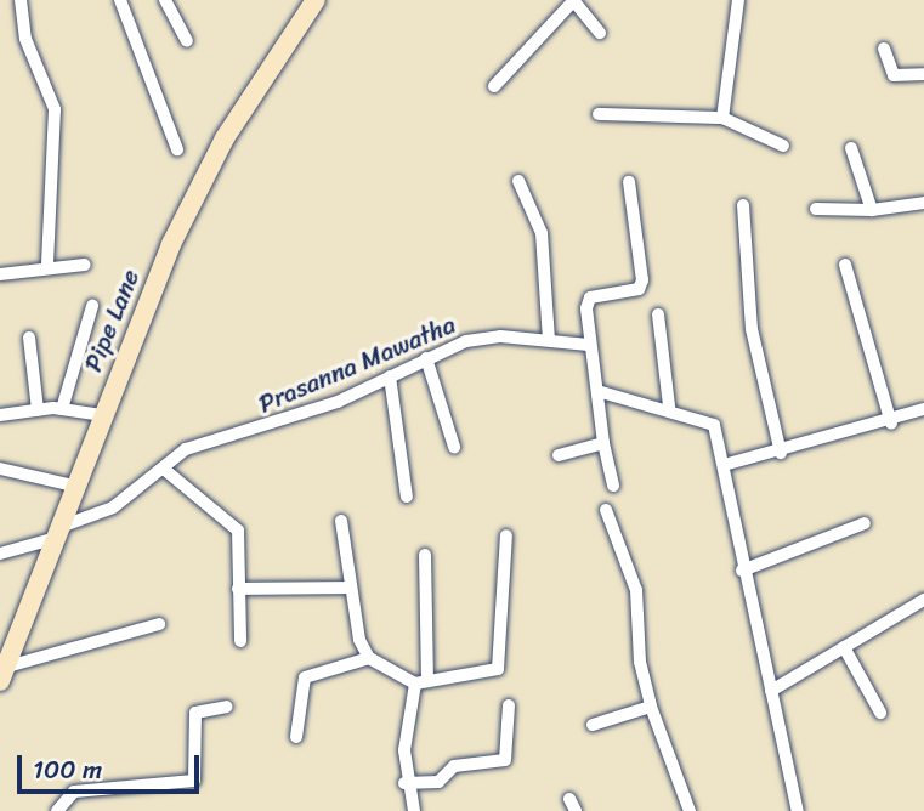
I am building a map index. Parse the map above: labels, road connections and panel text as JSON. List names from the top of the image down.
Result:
{
  "streets": {
    "street": ["Pipe Lane", "Prasanna Mawatha"]
  },
  "crossings": [
    ["Pipe Lane", "Prasanna Mawatha"]
  ],
  "scale_bar": "100 m"
}
